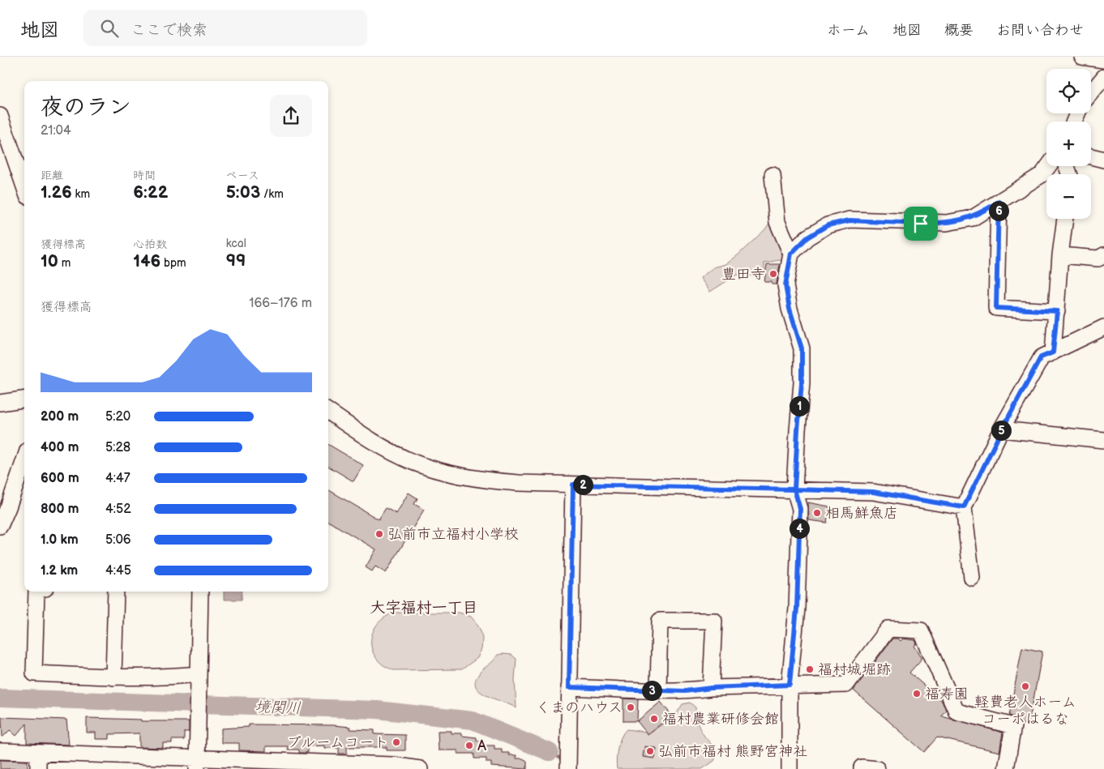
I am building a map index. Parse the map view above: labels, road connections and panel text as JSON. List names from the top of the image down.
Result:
{
  "districts": ["大字福村一丁目"],
  "water": ["境関川"],
  "places": [
    "豊田寺",
    "相馬鮮魚店",
    "弘前市立福村小学校",
    "福村城堀跡",
    "軽費老人ホーム コーポはるな",
    "福寿園",
    "くまのハウス",
    "福村農業研修会館",
    "ブルームコート",
    "A",
    "弘前市福村 熊野宮神社"
  ],
  "page": {
    "header": "地図",
    "search": "ここで検索",
    "nav": [
      "ホーム",
      "地図",
      "概要",
      "お問い合わせ"
    ],
    "map_buttons": ["+", "−"],
    "heading": ["夜のラン", "21:04"],
    "stats": [
      ["距離", "1.26 km"],
      ["時間", "6:22"],
      ["ペース", "5:03 /km"],
      ["獲得標高", "10 m"],
      ["心拍数", "146 bpm"],
      ["kcal", "99"]
    ],
    "pins": [
      "6",
      "1",
      "5",
      "2",
      "4",
      "3"
    ],
    "chart": ["獲得標高", "166–176 m"],
    "list": [
      {
        "name": "200 m",
        "note": "5:20"
      },
      {
        "name": "400 m",
        "note": "5:28"
      },
      {
        "name": "600 m",
        "note": "4:47"
      },
      {
        "name": "800 m",
        "note": "4:52"
      },
      {
        "name": "1.0 km",
        "note": "5:06"
      },
      {
        "name": "1.2 km",
        "note": "4:45"
      }
    ]
  }
}
